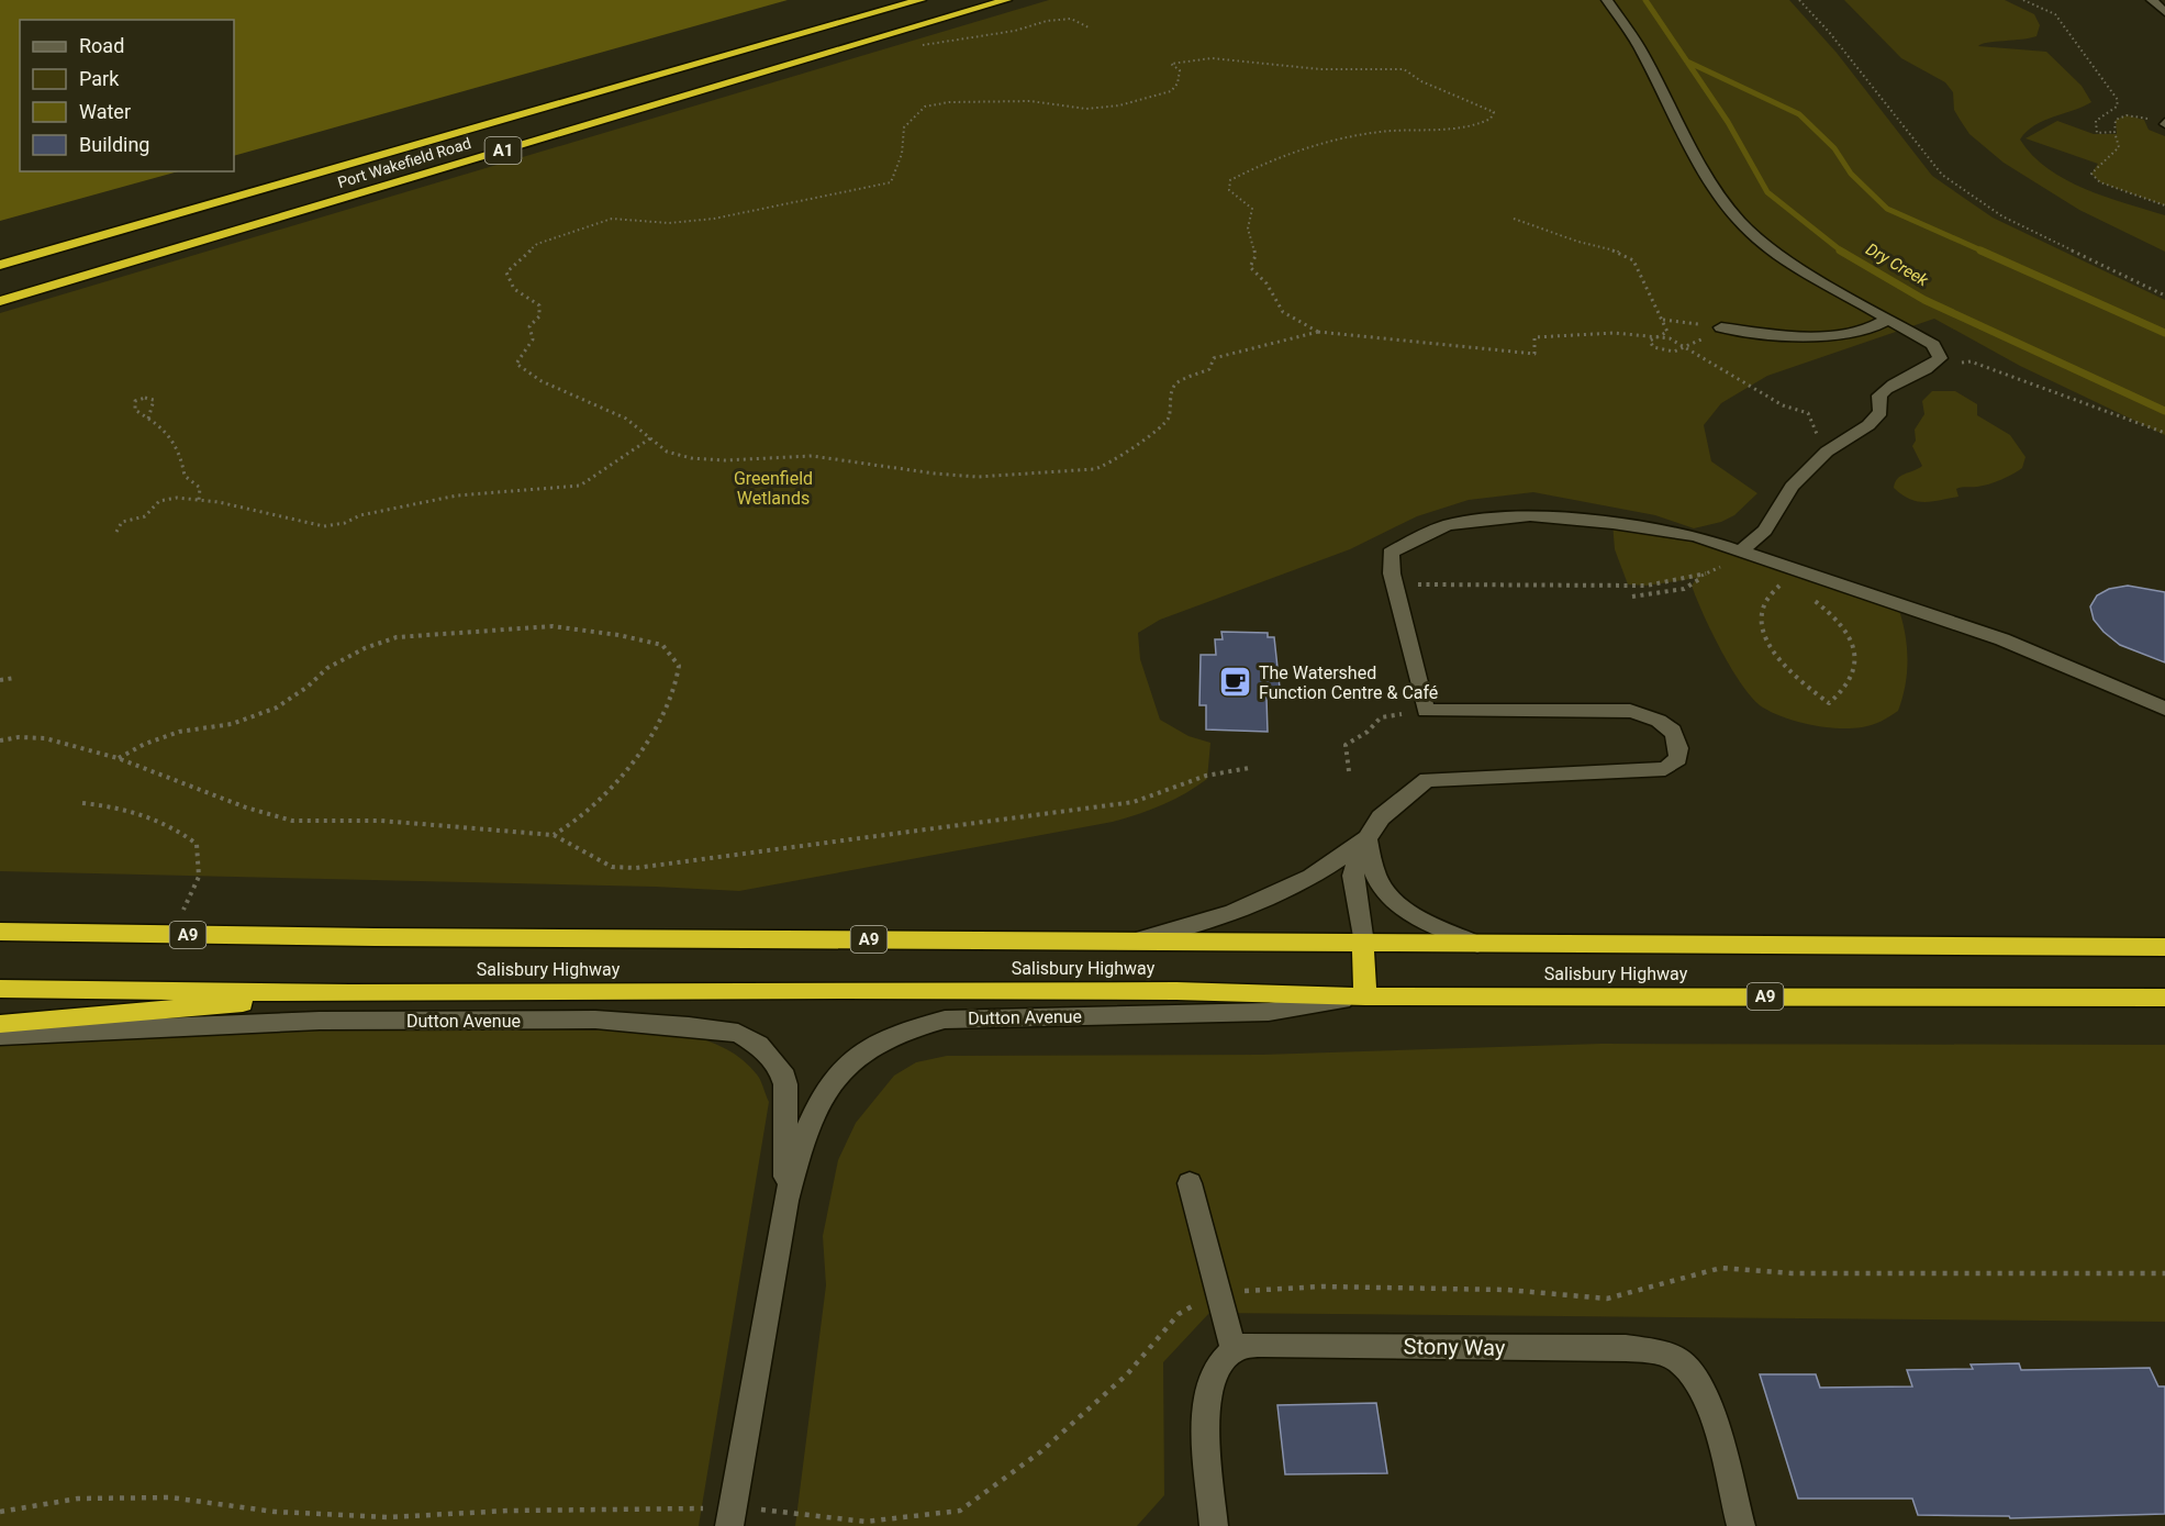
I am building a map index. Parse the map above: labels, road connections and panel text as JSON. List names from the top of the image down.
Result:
{
  "streets": {
    "highway": [
      "A1",
      "Port Wakefield Road",
      "A9",
      "Salisbury Highway"
    ],
    "street": ["Dutton Avenue", "Stony Way"]
  },
  "crossings": [
    ["Salisbury Highway", "Dutton Avenue"]
  ],
  "water": ["Dry Creek"],
  "parks": ["Greenfield Wetlands"],
  "places": {
    "cafe": ["The Watershed Function Centre & Café"]
  },
  "legend": [
    "Road",
    "Park",
    "Water",
    "Building"
  ]
}
